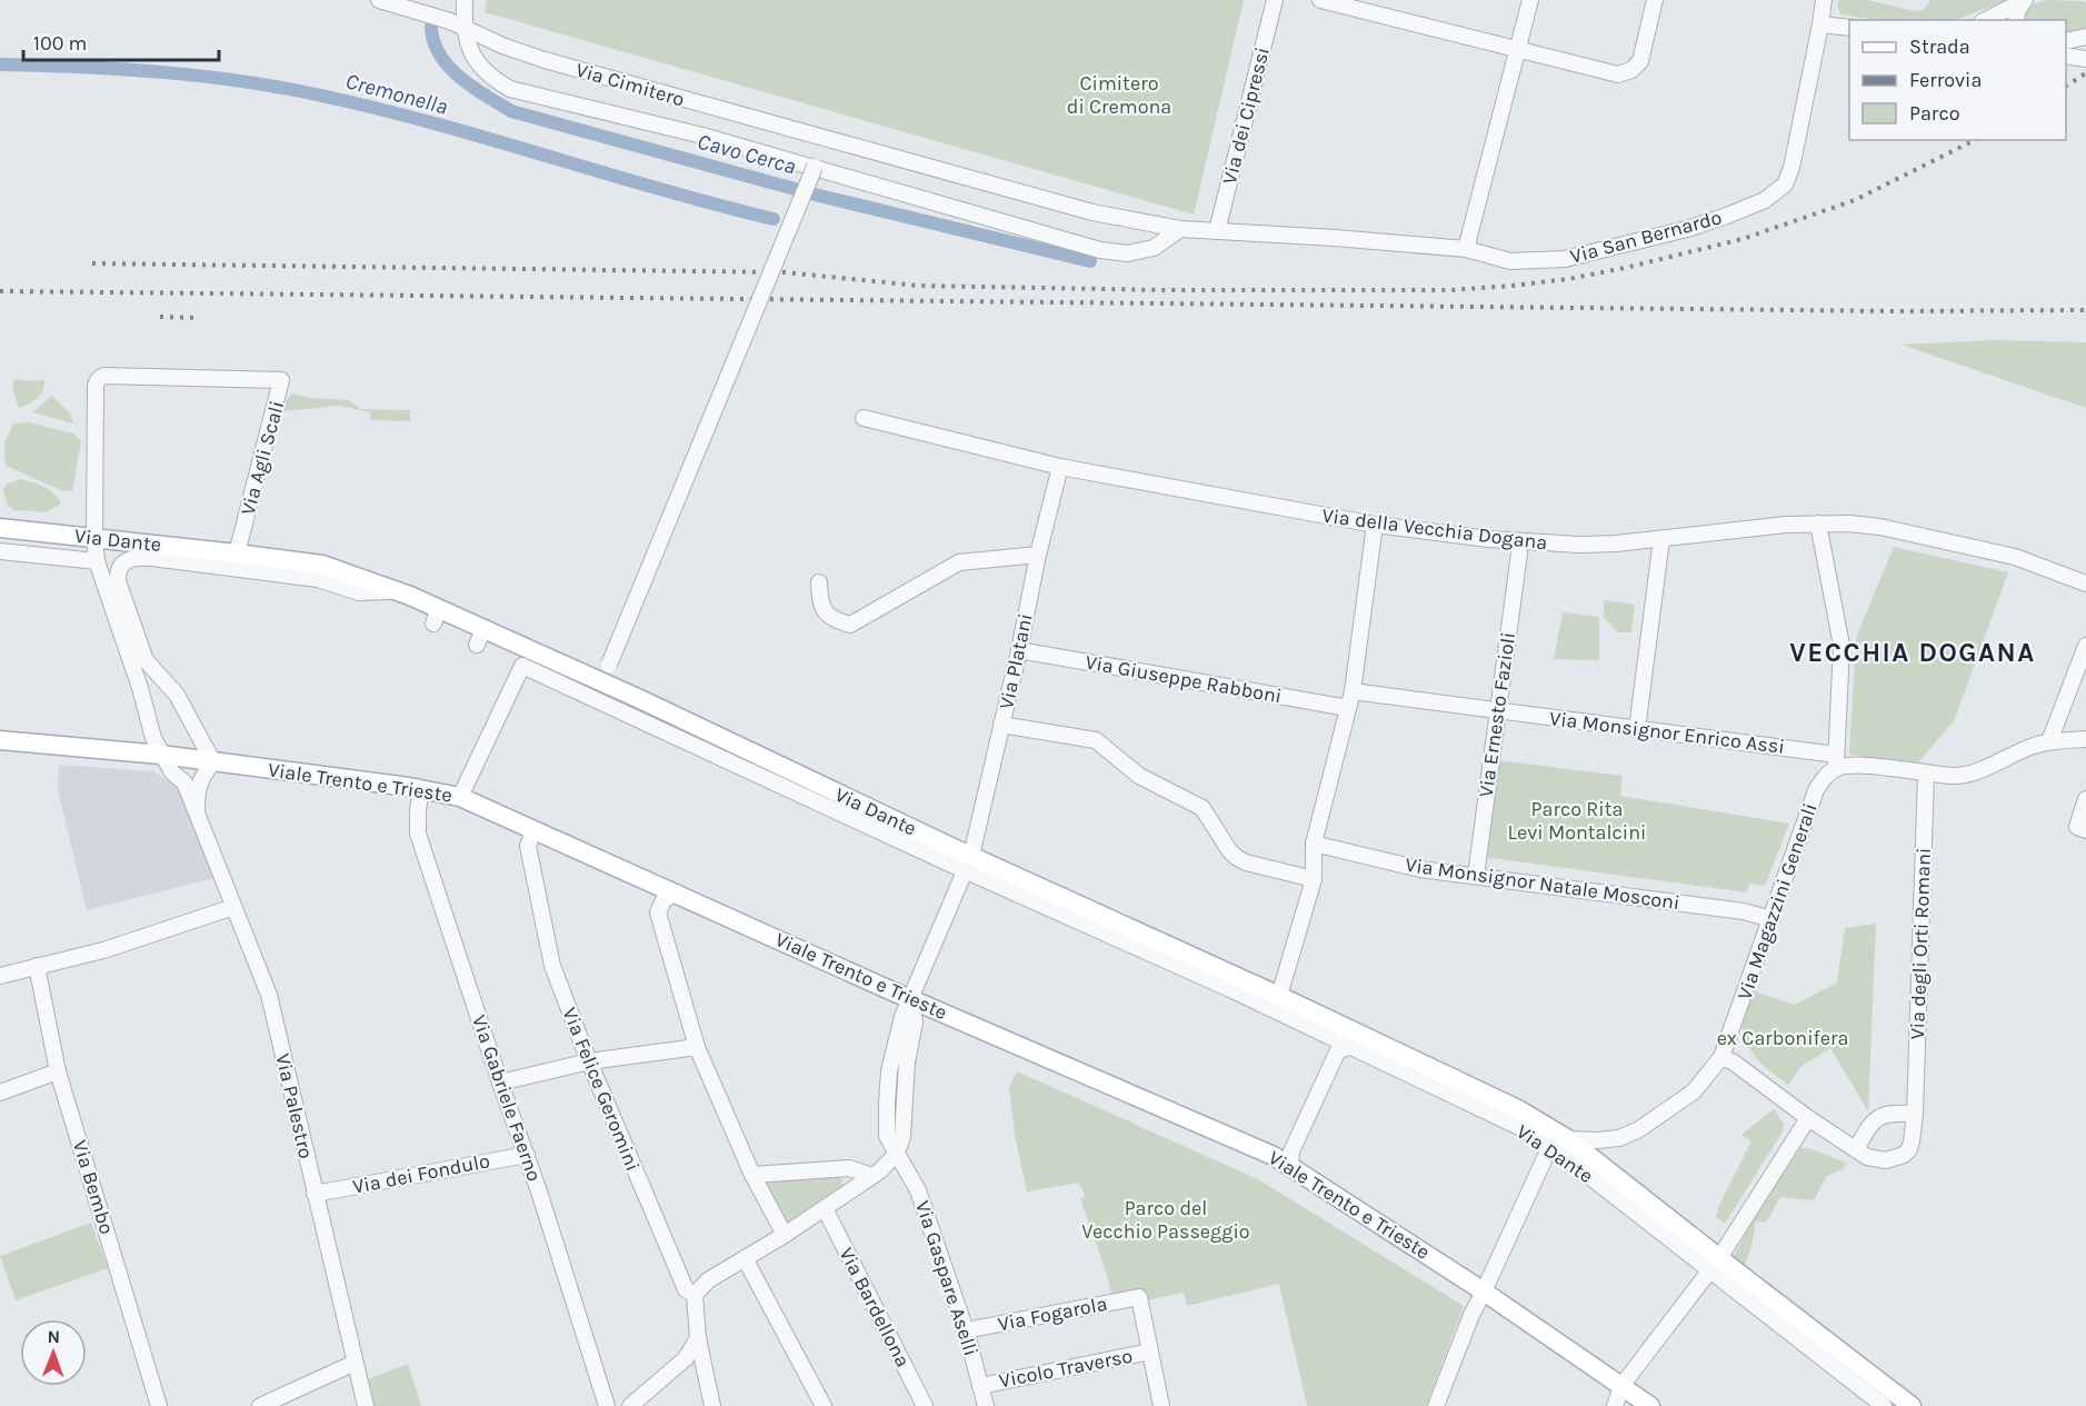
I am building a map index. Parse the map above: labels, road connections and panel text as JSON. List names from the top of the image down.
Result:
{
  "streets": {
    "main road": ["Via Dante", "Viale Trento e Trieste"],
    "street": [
      "Via Cimitero",
      "Via dei Cipressi",
      "Via San Bernardo",
      "Via Agli Scali",
      "Via della Vecchia Dogana",
      "Via Platani",
      "Via Giuseppe Rabboni",
      "Via Ernesto Fazioli",
      "Via Monsignor Enrico Assi",
      "Via Monsignor Natale Mosconi",
      "Via Magazzini Generali",
      "Via degli Orti Romani",
      "Via Felice Geromini",
      "Via Gabriele Faerno",
      "Via Palestro",
      "Via dei Fondulo",
      "Via Bembo",
      "Via Gaspare Aselli",
      "Via Bardellona",
      "Via Fogarola",
      "Vicolo Traverso"
    ]
  },
  "crossings": [
    ["Via Cimitero", "Via dei Cipressi"],
    ["Via Cimitero", "Via San Bernardo"],
    ["Via dei Cipressi", "Via San Bernardo"],
    ["Via Agli Scali", "Via Dante"],
    ["Via Agli Scali", "Via Palestro"],
    ["Via della Vecchia Dogana", "Via Platani"],
    ["Via Dante", "Via Platani"],
    ["Via Dante", "Viale Trento e Trieste"],
    ["Via Dante", "Via Magazzini Generali"],
    ["Via Dante", "Via Palestro"],
    ["Via Platani", "Via Giuseppe Rabboni"],
    ["Via Platani", "Viale Trento e Trieste"],
    ["Via Platani", "Via Gaspare Aselli"],
    ["Via Ernesto Fazioli", "Via Monsignor Enrico Assi"],
    ["Via Ernesto Fazioli", "Via Monsignor Natale Mosconi"],
    ["Via Monsignor Enrico Assi", "Via Magazzini Generali"],
    ["Via Monsignor Enrico Assi", "Via degli Orti Romani"],
    ["Viale Trento e Trieste", "Via Felice Geromini"],
    ["Viale Trento e Trieste", "Via Gabriele Faerno"],
    ["Viale Trento e Trieste", "Via Palestro"],
    ["Viale Trento e Trieste", "Via Gaspare Aselli"],
    ["Via Monsignor Natale Mosconi", "Via Magazzini Generali"],
    ["Via Magazzini Generali", "Via degli Orti Romani"],
    ["Via Gabriele Faerno", "Via dei Fondulo"],
    ["Via Palestro", "Via dei Fondulo"],
    ["Via Gaspare Aselli", "Via Fogarola"],
    ["Via Gaspare Aselli", "Vicolo Traverso"],
    ["Via Fogarola", "Vicolo Traverso"]
  ],
  "districts": ["VECCHIA DOGANA"],
  "water": ["Cremonella", "Cavo Cerca"],
  "parks": [
    "Cimitero di Cremona",
    "Parco Rita Levi Montalcini",
    "ex Carbonifera",
    "Parco del Vecchio Passeggio"
  ],
  "legend": ["Strada", "Ferrovia", "Parco"],
  "scale_bar": "100 m",
  "north": "top"
}
